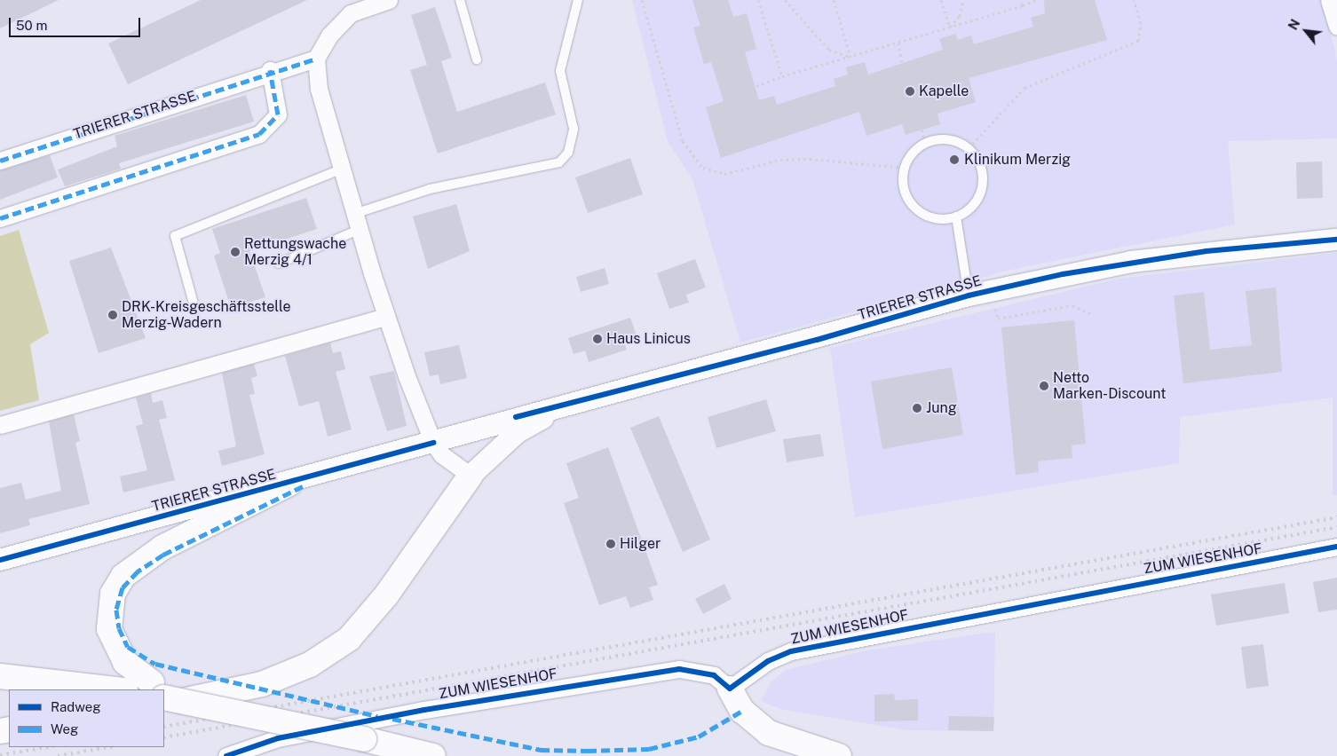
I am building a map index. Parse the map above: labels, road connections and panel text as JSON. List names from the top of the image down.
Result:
{
  "streets": {
    "street": ["TRIERER STRASSE", "ZUM WIESENHOF"]
  },
  "places": [
    "Kapelle",
    "Klinikum Merzig",
    "Rettungswache Merzig 4/1",
    "DRK-Kreisgeschäftsstelle Merzig-Wadern",
    "Haus Linicus",
    "Netto Marken-Discount",
    "Jung",
    "Hilger"
  ],
  "legend": ["Radweg", "Weg"],
  "scale_bar": "50 m",
  "north": "top left"
}
